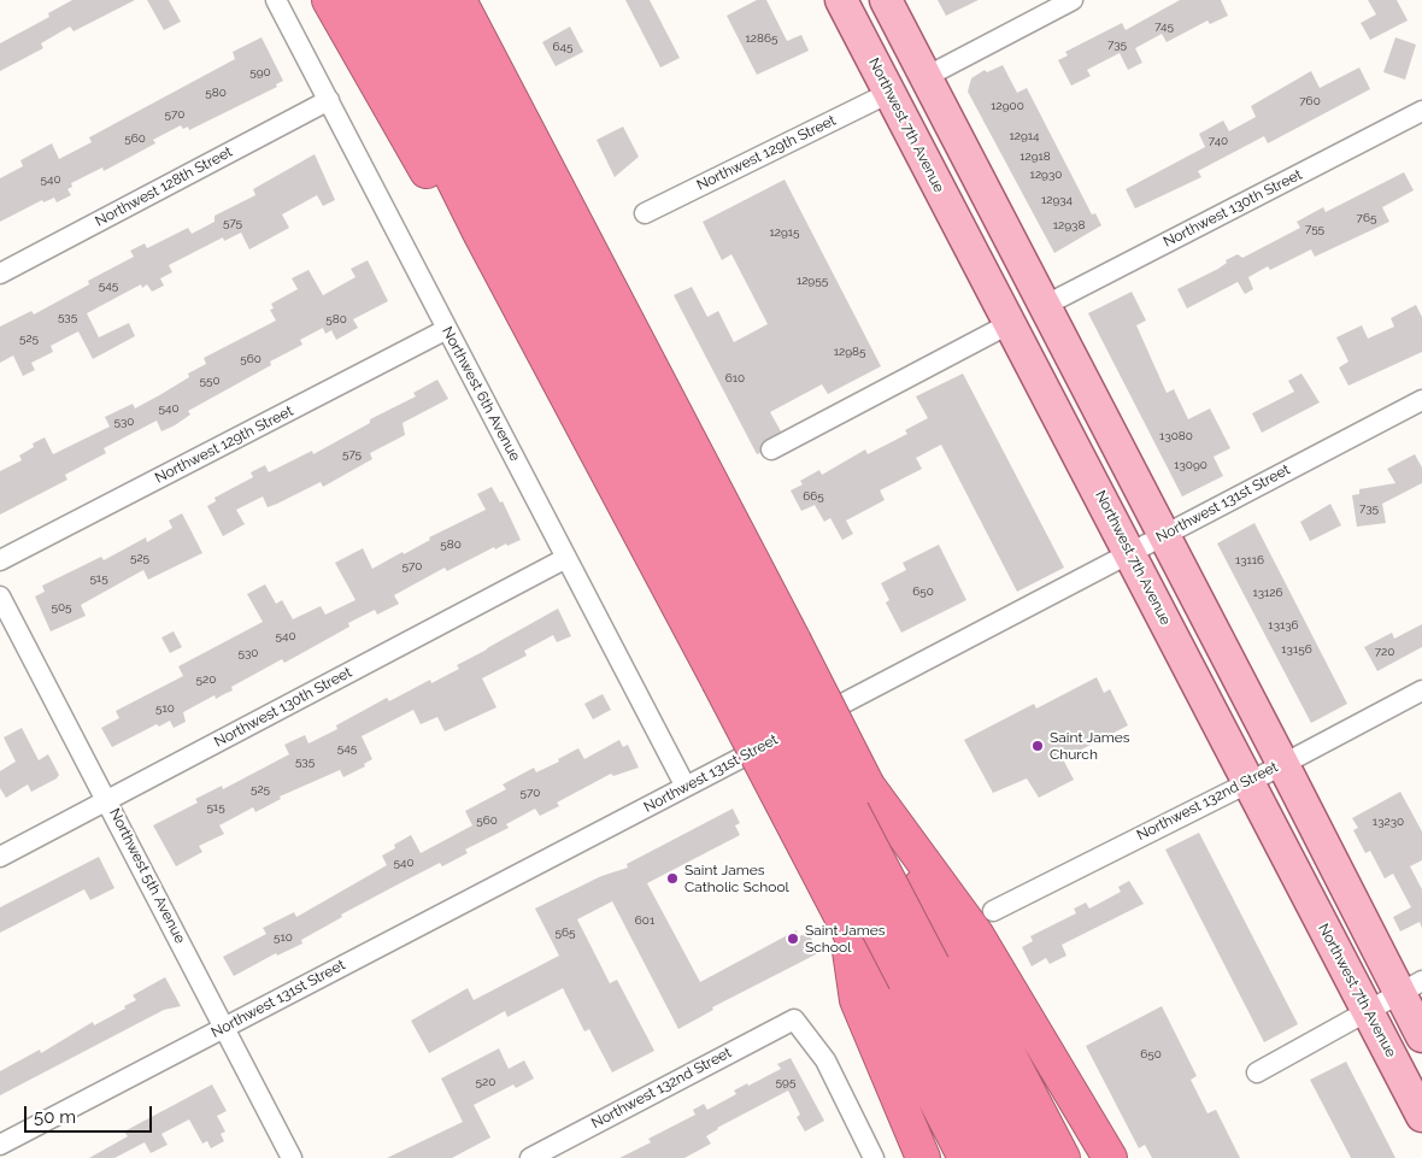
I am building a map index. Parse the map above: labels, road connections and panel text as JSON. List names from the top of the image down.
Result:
{
  "streets": {
    "main road": ["Northwest 7th Avenue"],
    "street": [
      "Northwest 129th Street",
      "Northwest 128th Street",
      "Northwest 130th Street",
      "Northwest 6th Avenue",
      "Northwest 131st Street",
      "Northwest 132nd Street",
      "Northwest 5th Avenue"
    ]
  },
  "crossings": [
    ["Northwest 7th Avenue", "Northwest 129th Street"],
    ["Northwest 7th Avenue", "Northwest 131st Street"],
    ["Northwest 7th Avenue", "Northwest 132nd Street"],
    ["Northwest 129th Street", "Northwest 6th Avenue"],
    ["Northwest 128th Street", "Northwest 6th Avenue"],
    ["Northwest 130th Street", "Northwest 6th Avenue"],
    ["Northwest 130th Street", "Northwest 5th Avenue"],
    ["Northwest 6th Avenue", "Northwest 131st Street"],
    ["Northwest 131st Street", "Northwest 5th Avenue"]
  ],
  "places": ["Saint James Church", "Saint James Catholic School", "Saint James School"],
  "house_numbers": [
    "745",
    "12865",
    "735",
    "645",
    "590",
    "580",
    "760",
    "12900",
    "570",
    "12914",
    "560",
    "740",
    "12918",
    "12930",
    "540",
    "12934",
    "765",
    "575",
    "12938",
    "755",
    "12915",
    "12955",
    "545",
    "535",
    "580",
    "525",
    "12985",
    "560",
    "610",
    "550",
    "540",
    "530",
    "13080",
    "575",
    "13090",
    "665",
    "735",
    "580",
    "525",
    "13116",
    "570",
    "515",
    "650",
    "13126",
    "505",
    "13136",
    "540",
    "13156",
    "720",
    "530",
    "520",
    "510",
    "545",
    "535",
    "525",
    "570",
    "515",
    "560",
    "13230",
    "540",
    "601",
    "565",
    "510",
    "650",
    "520",
    "595"
  ],
  "scale_bar": "50 m"
}
